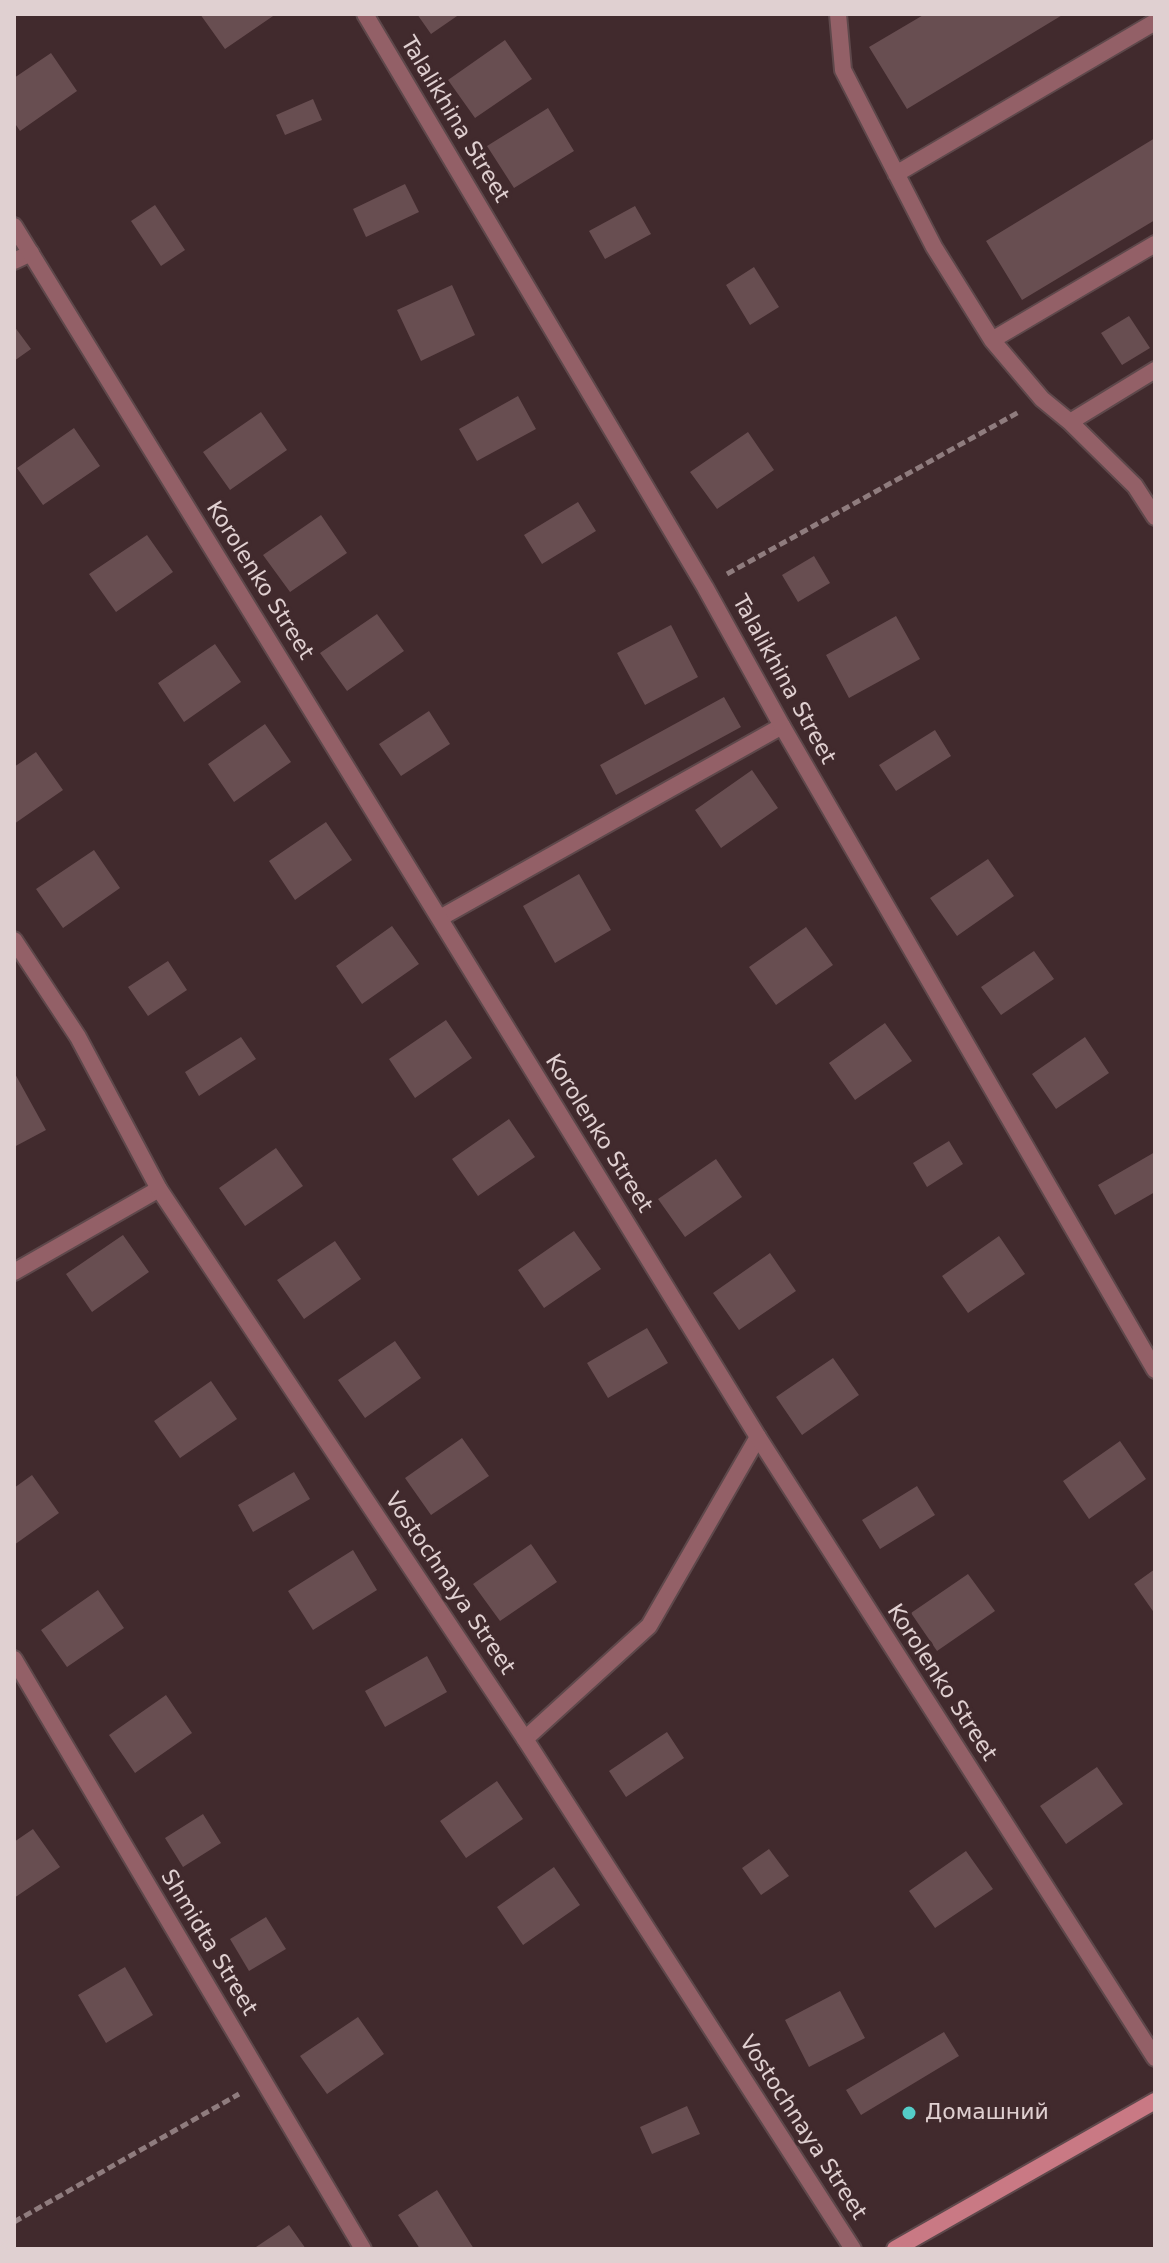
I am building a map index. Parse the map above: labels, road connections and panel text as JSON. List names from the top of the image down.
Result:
{
  "streets": {
    "street": [
      "Talalikhina Street",
      "Korolenko Street",
      "Vostochnaya Street",
      "Shmidta Street"
    ]
  },
  "places": ["Домашний"]
}
